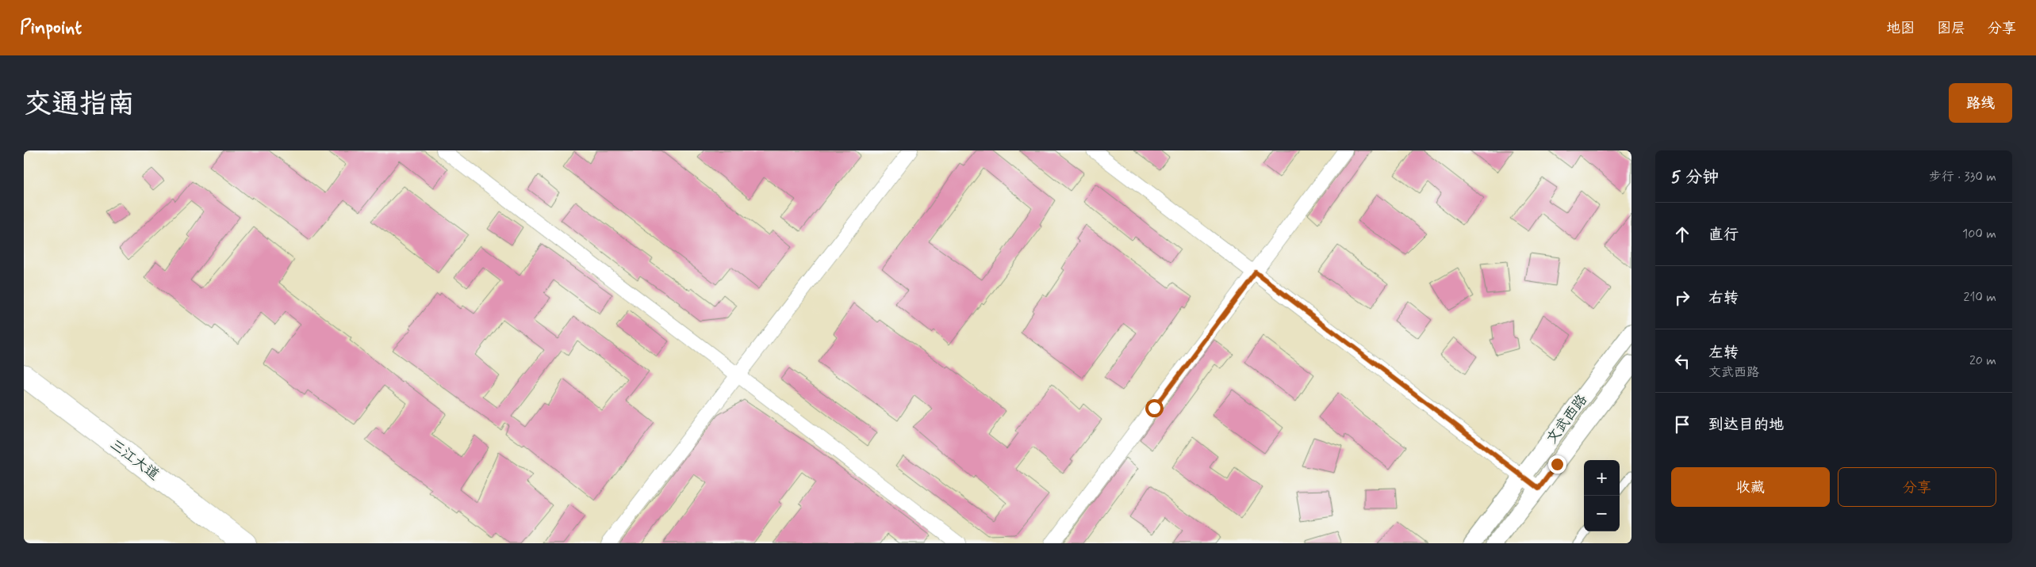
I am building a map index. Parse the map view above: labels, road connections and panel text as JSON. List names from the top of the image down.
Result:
{
  "streets": {
    "main road": ["三江大道"],
    "street": ["文武西路"]
  },
  "page": {
    "header": "Pinpoint",
    "nav": ["地图", "图层", "分享"],
    "buttons": [
      "路线",
      ["收藏", "分享"]
    ],
    "title": "交通指南",
    "heading": ["5 分钟", "步行 · 330 m"],
    "list": [
      ["直行", "100 m"],
      ["右转", "210 m"],
      ["左转", "文武西路", "20 m"],
      "到达目的地"
    ],
    "map_buttons": ["+", "−"]
  }
}
